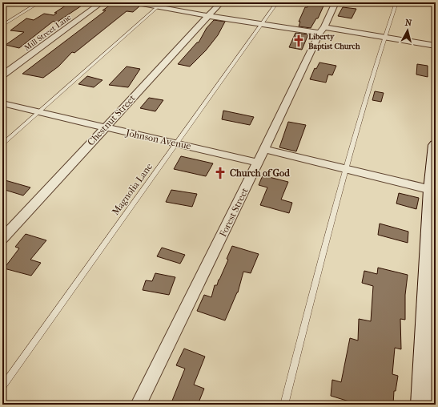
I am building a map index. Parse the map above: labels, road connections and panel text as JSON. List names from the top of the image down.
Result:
{
  "streets": {
    "street": [
      "Mill Street Lane",
      "Chestnut Street",
      "Johnson Avenue",
      "Forest Street"
    ],
    "lane": ["Magnolia Lane"]
  },
  "crossings": [
    ["Chestnut Street", "Johnson Avenue"],
    ["Johnson Avenue", "Magnolia Lane"],
    ["Johnson Avenue", "Forest Street"]
  ],
  "places": {
    "church": ["Liberty Baptist Church", "Church of God"]
  },
  "north": "top"
}
